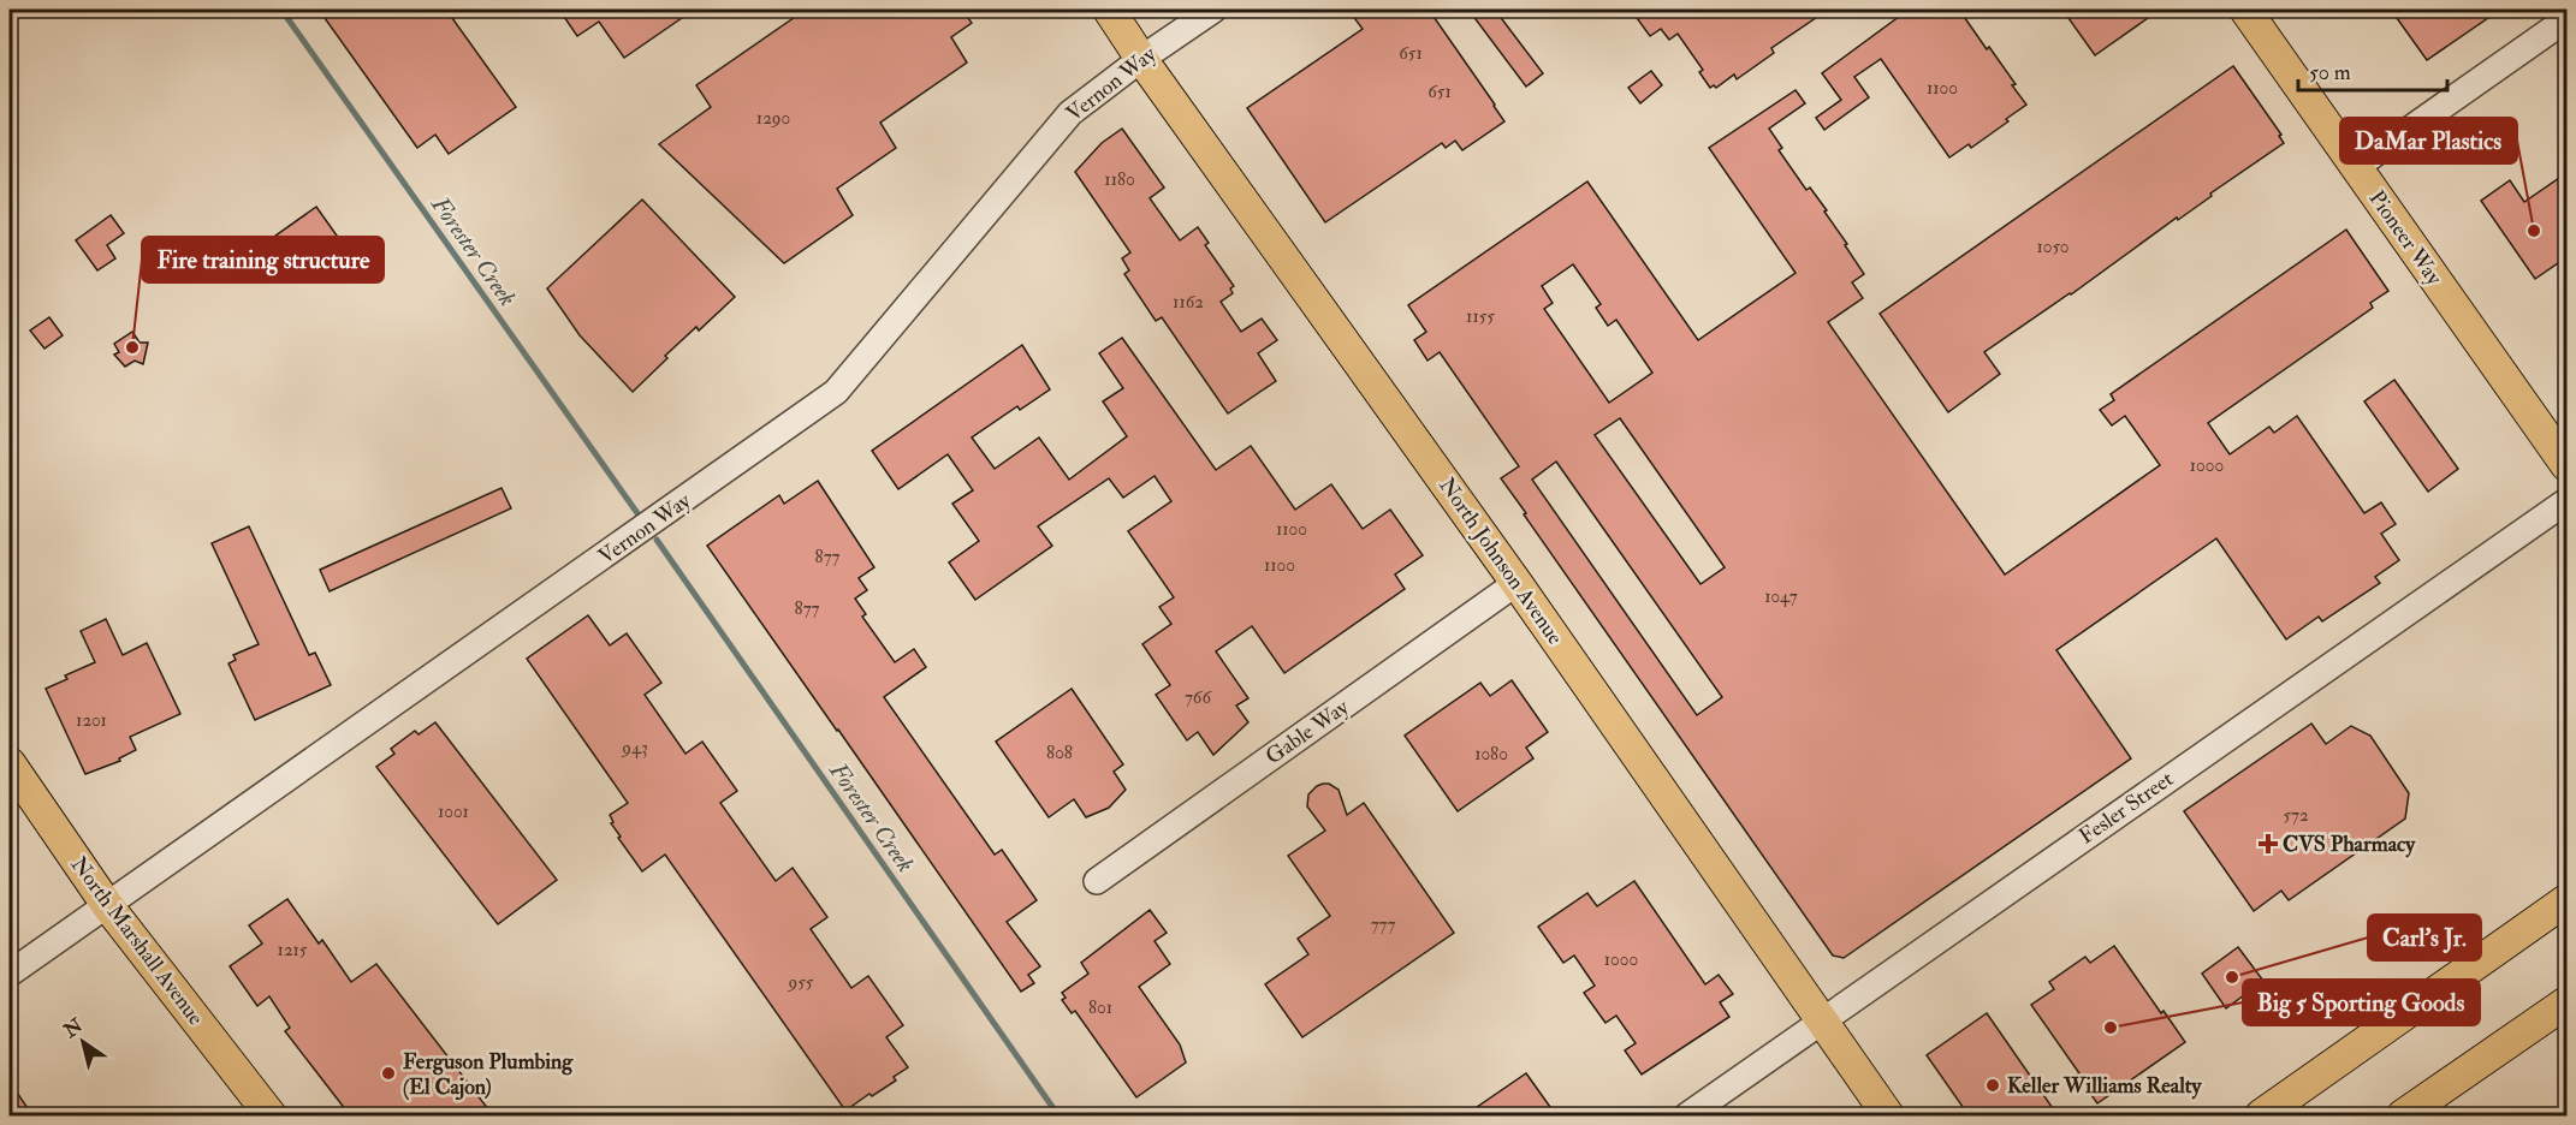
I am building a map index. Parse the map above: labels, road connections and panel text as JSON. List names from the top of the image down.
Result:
{
  "streets": {
    "main road": ["Pioneer Way", "North Johnson Avenue", "North Marshall Avenue"],
    "street": ["Vernon Way", "Gable Way", "Fesler Street"]
  },
  "crossings": [
    ["Vernon Way", "North Johnson Avenue"],
    ["Vernon Way", "North Marshall Avenue"],
    ["North Johnson Avenue", "Gable Way"],
    ["North Johnson Avenue", "Fesler Street"]
  ],
  "water": ["Forester Creek"],
  "places": {
    "other": [
      "DaMar Plastics",
      "Fire training structure",
      "Carl's Jr.",
      "Big 5 Sporting Goods",
      "Ferguson Plumbing (El Cajon)",
      "Keller Williams Realty"
    ],
    "health": ["CVS Pharmacy"]
  },
  "house_numbers": [
    "651",
    "1100",
    "651",
    "1290",
    "1180",
    "1050",
    "1162",
    "1155",
    "1000",
    "1100",
    "877",
    "1100",
    "1047",
    "877",
    "766",
    "1201",
    "943",
    "808",
    "1080",
    "1001",
    "572",
    "777",
    "1215",
    "1000",
    "955",
    "801"
  ],
  "scale_bar": "50 m",
  "north": "top left"
}
